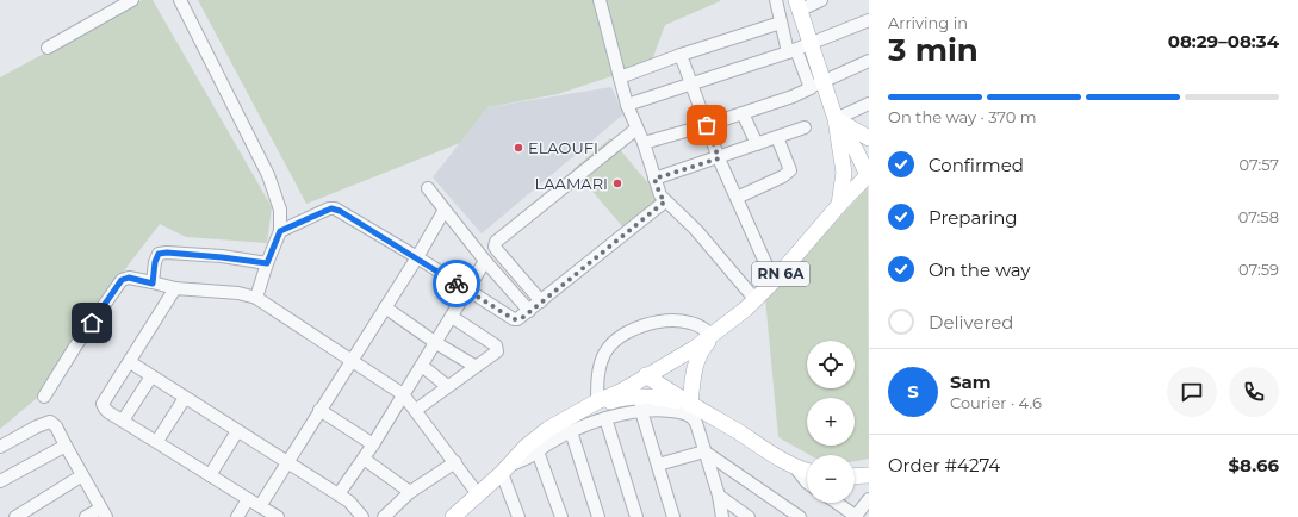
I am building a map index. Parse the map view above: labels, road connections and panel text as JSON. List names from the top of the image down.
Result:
{
  "streets": {
    "main road": ["RN 6A"]
  },
  "places": ["ELAOUFI", "LAAMARI"],
  "page": {
    "heading": ["3 min", "Arriving in", "08:29–08:34"],
    "panel": [
      "Sam",
      "Courier · 4.6",
      "Order #4274",
      "$8.66"
    ],
    "bar": "On the way · 370 m",
    "list": [
      ["Confirmed", "07:57"],
      ["Preparing", "07:58"],
      ["On the way", "07:59"],
      "Delivered"
    ],
    "map_buttons": ["+", "−"],
    "round": "S"
  }
}
